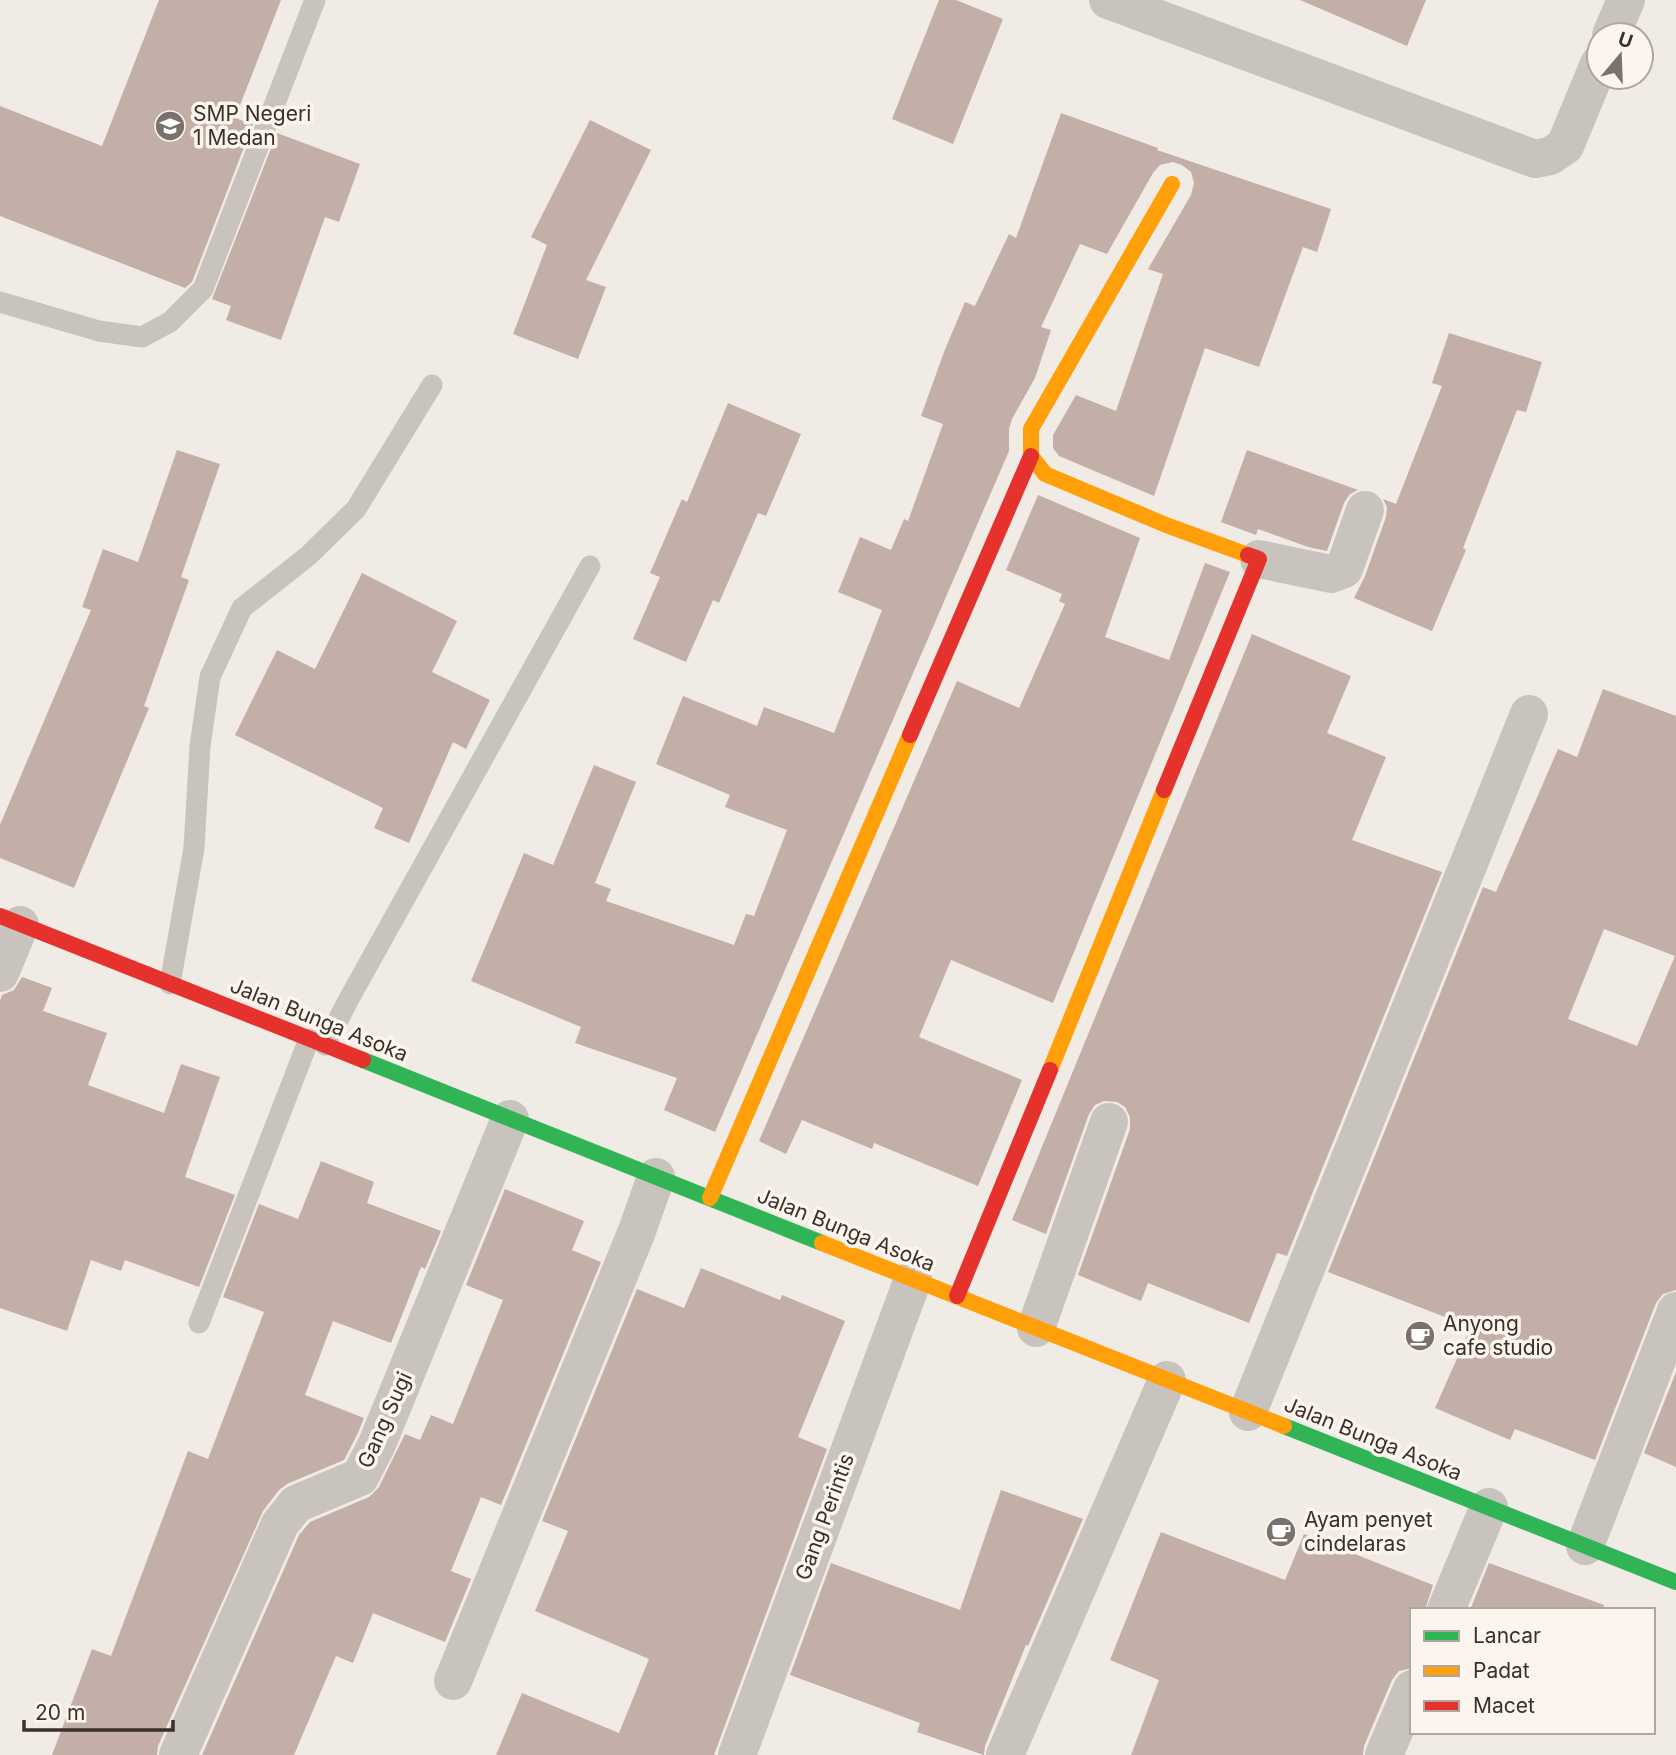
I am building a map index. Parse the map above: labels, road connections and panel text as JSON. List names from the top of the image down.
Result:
{
  "streets": {
    "street": ["Jalan Bunga Asoka", "Gang Sugi", "Gang Perintis"]
  },
  "crossings": [
    ["Jalan Bunga Asoka", "Gang Sugi"],
    ["Jalan Bunga Asoka", "Gang Perintis"]
  ],
  "places": {
    "school or university": ["SMP Negeri 1 Medan"],
    "cafe": ["Anyong cafe studio", "Ayam penyet cindelaras"]
  },
  "legend": ["Lancar", "Padat", "Macet"],
  "scale_bar": "20 m",
  "north": "top"
}
